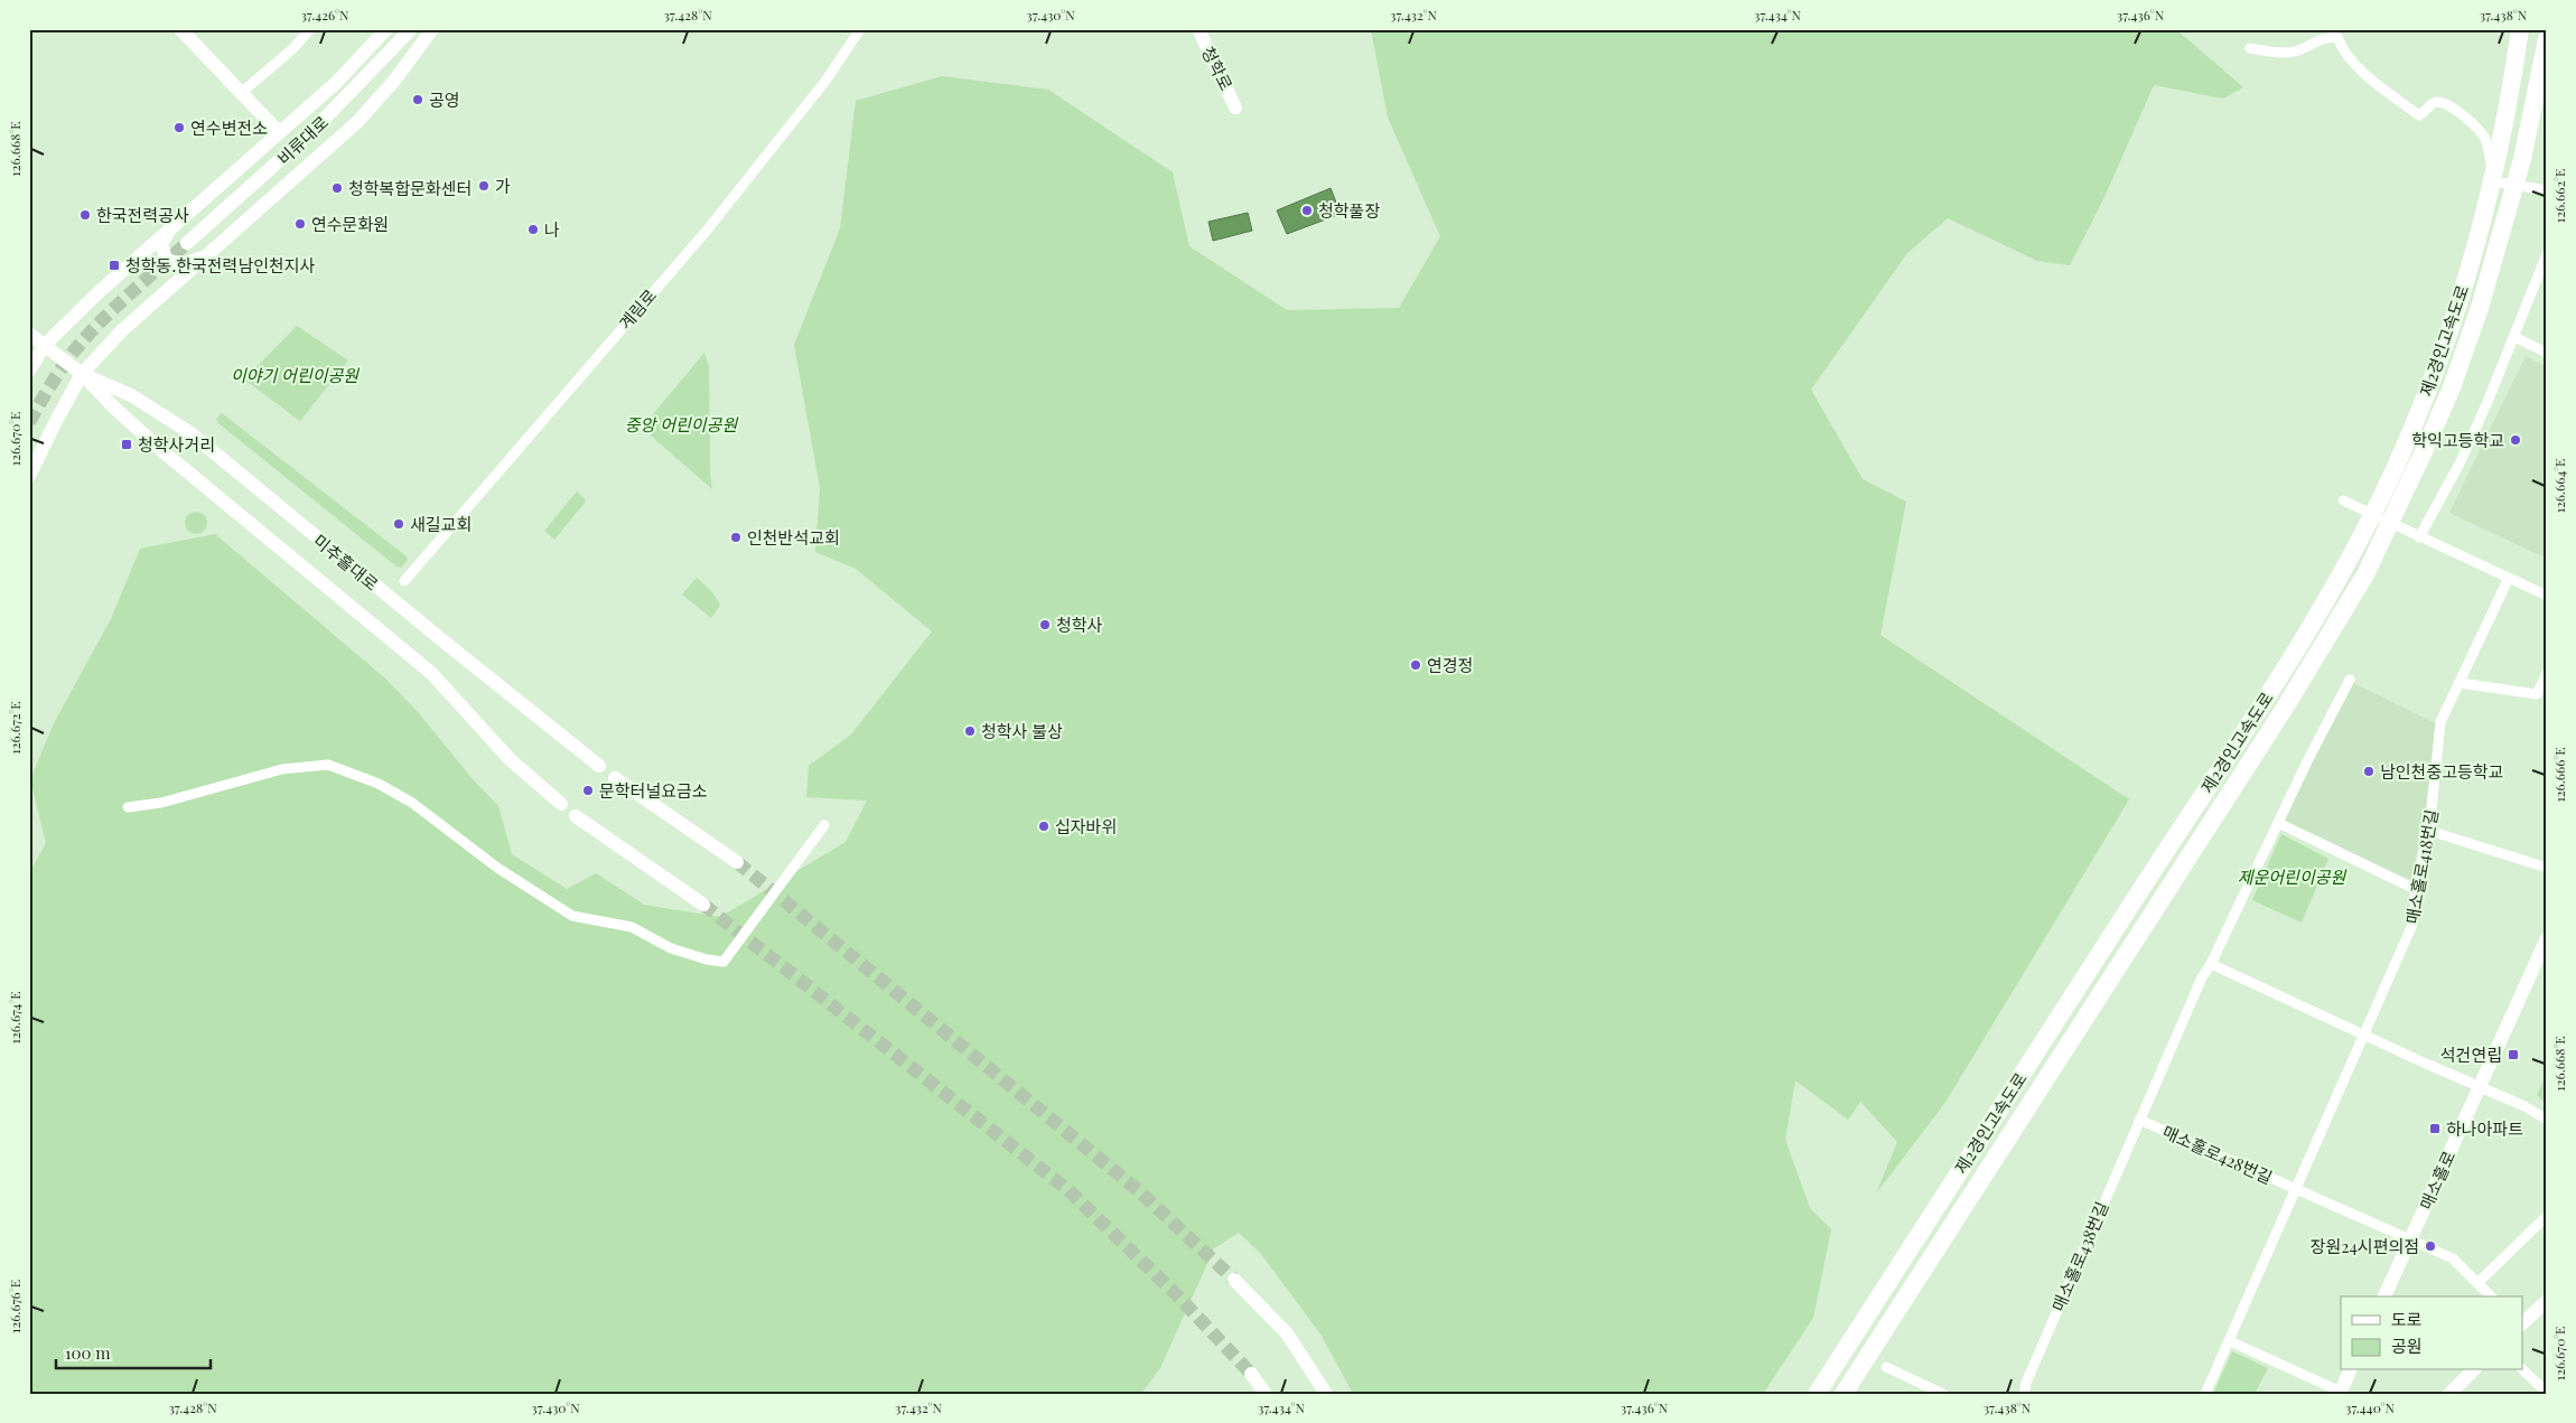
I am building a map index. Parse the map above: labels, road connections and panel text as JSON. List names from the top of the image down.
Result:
{
  "streets": {
    "highway": ["제2경인고속도로"],
    "main road": [
      "청학로",
      "비류대로",
      "미추홀대로",
      "매소홀로"
    ],
    "street": [
      "계림로",
      "매소홀로418번길",
      "매소홀로428번길",
      "매소홀로438번길"
    ]
  },
  "crossings": [
    ["매소홀로418번길", "매소홀로428번길"],
    ["매소홀로428번길", "매소홀로"],
    ["매소홀로428번길", "매소홀로438번길"]
  ],
  "parks": ["이야기 어린이공원", "중앙 어린이공원", "제운어린이공원"],
  "places": {
    "other": [
      "공영",
      "연수변전소",
      "가",
      "청학복합문화센터",
      "청학풀장",
      "한국전력공사",
      "연수문화원",
      "나",
      "학익고등학교",
      "새길교회",
      "인천반석교회",
      "청학사",
      "연경정",
      "청학사 불상",
      "남인천중고등학교",
      "문학터널요금소",
      "십자바위",
      "장원24시편의점"
    ],
    "transit": [
      "청학동.한국전력남인천지사",
      "청학사거리",
      "석건연립",
      "하나아파트"
    ]
  },
  "legend": ["도로", "공원"],
  "scale_bar": "100 m",
  "coordinates": [
    "37.426°N",
    "37.428°N",
    "37.430°N",
    "37.432°N",
    "37.434°N",
    "37.436°N",
    "37.438°N",
    "126.668°E",
    "126.662°E",
    "126.670°E",
    "126.664°E",
    "126.672°E",
    "126.666°E",
    "126.674°E",
    "126.676°E",
    "37.440°N"
  ]
}
